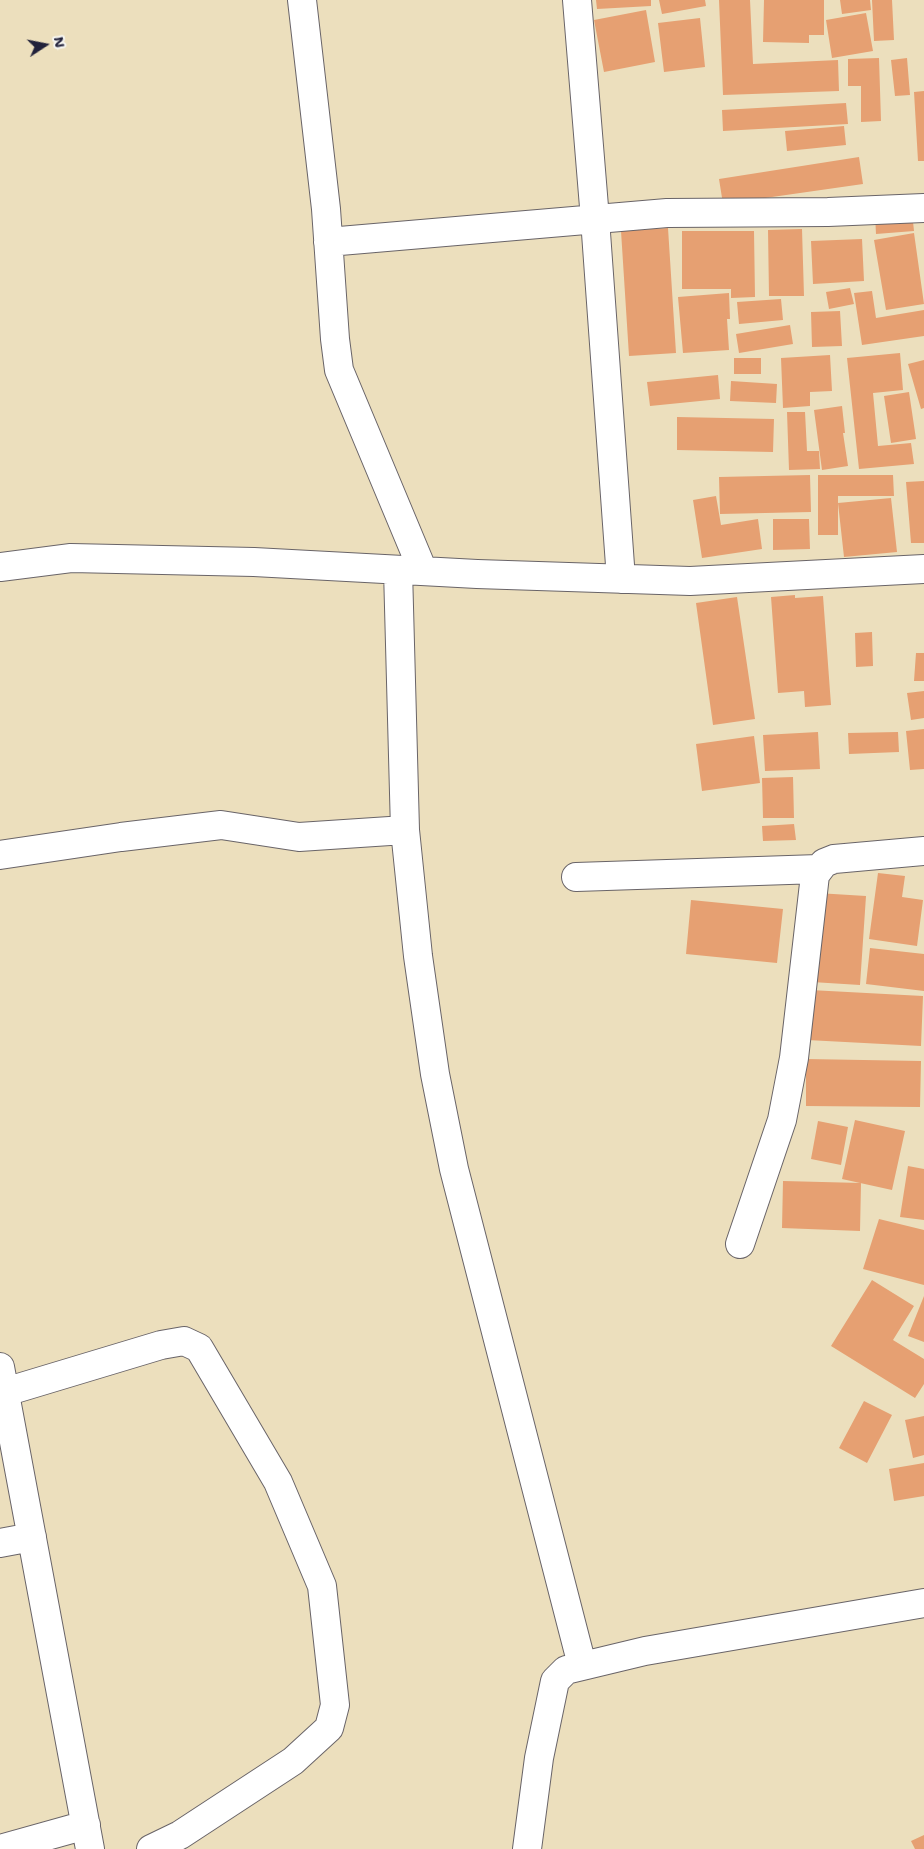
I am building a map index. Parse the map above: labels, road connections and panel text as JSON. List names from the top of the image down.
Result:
{
  "north": "right"
}
